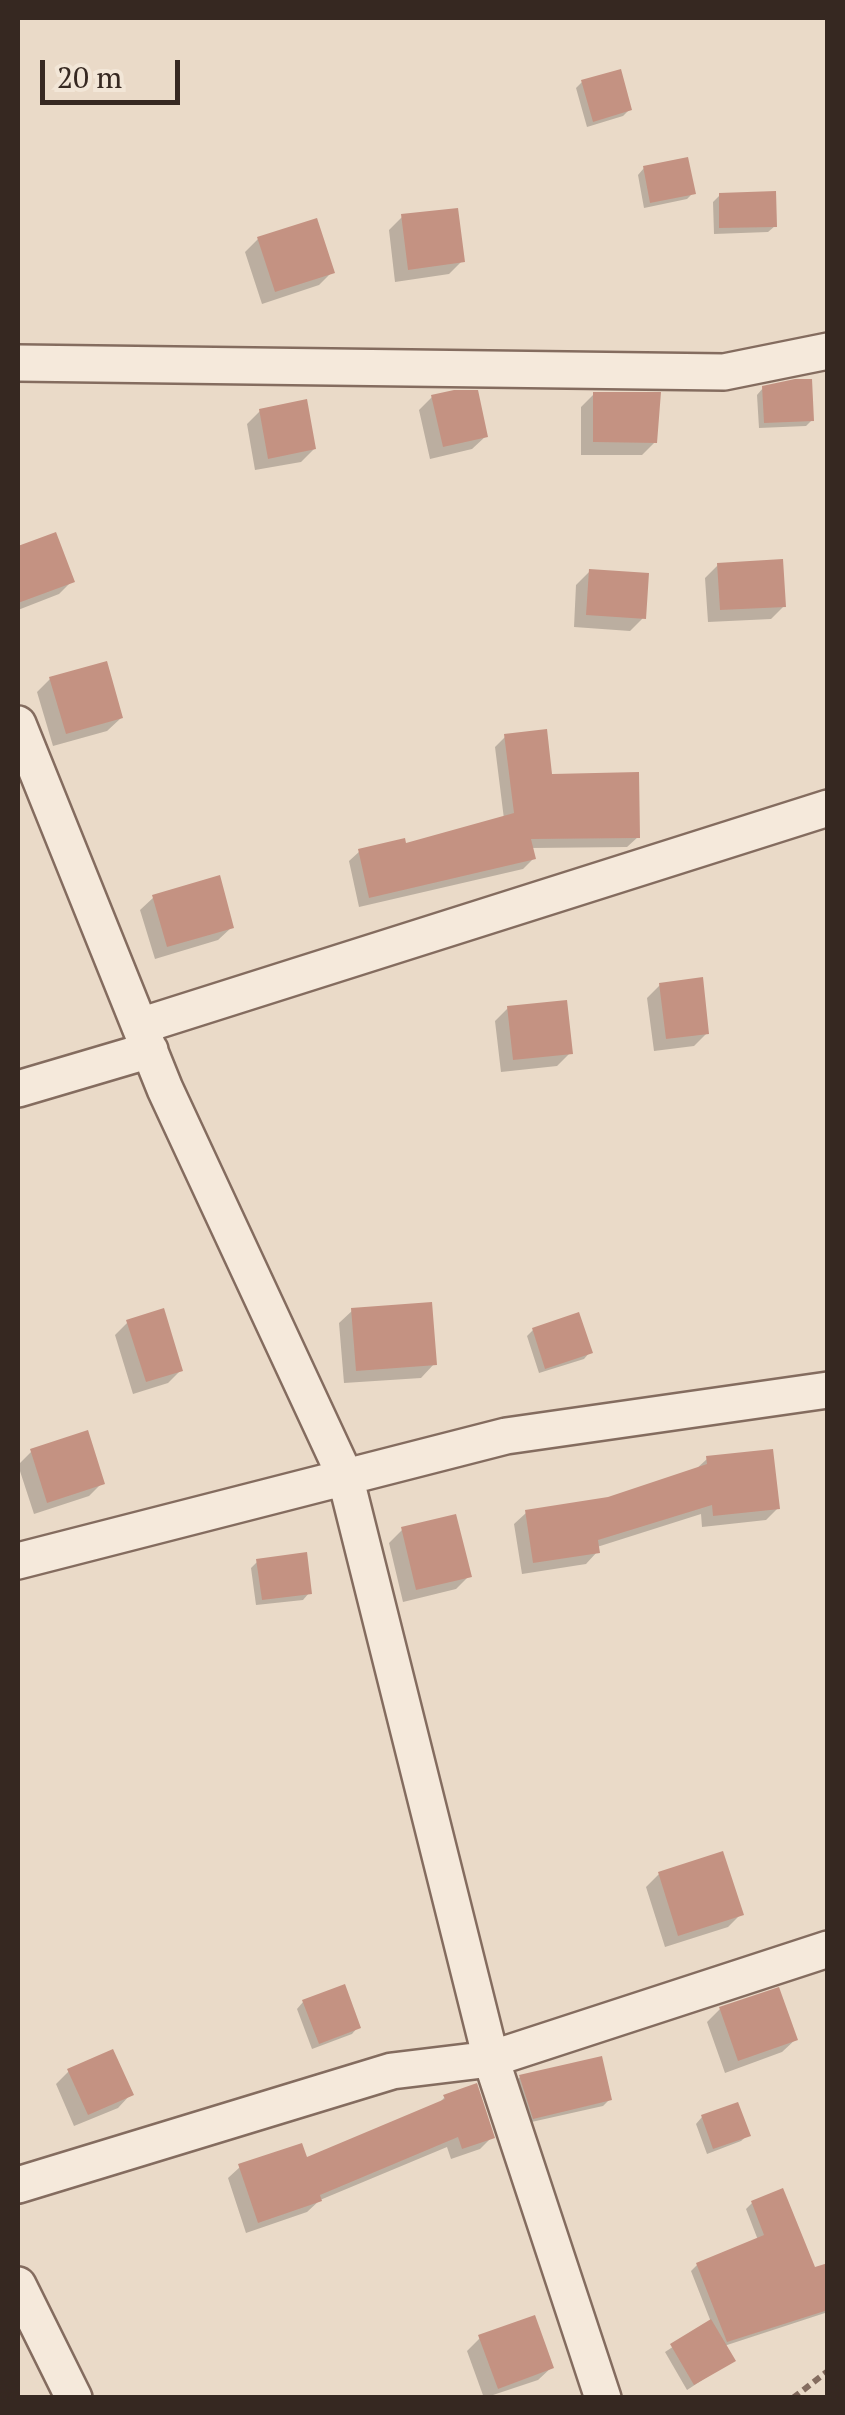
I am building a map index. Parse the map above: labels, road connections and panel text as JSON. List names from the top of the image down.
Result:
{
  "scale_bar": "20 m"
}
